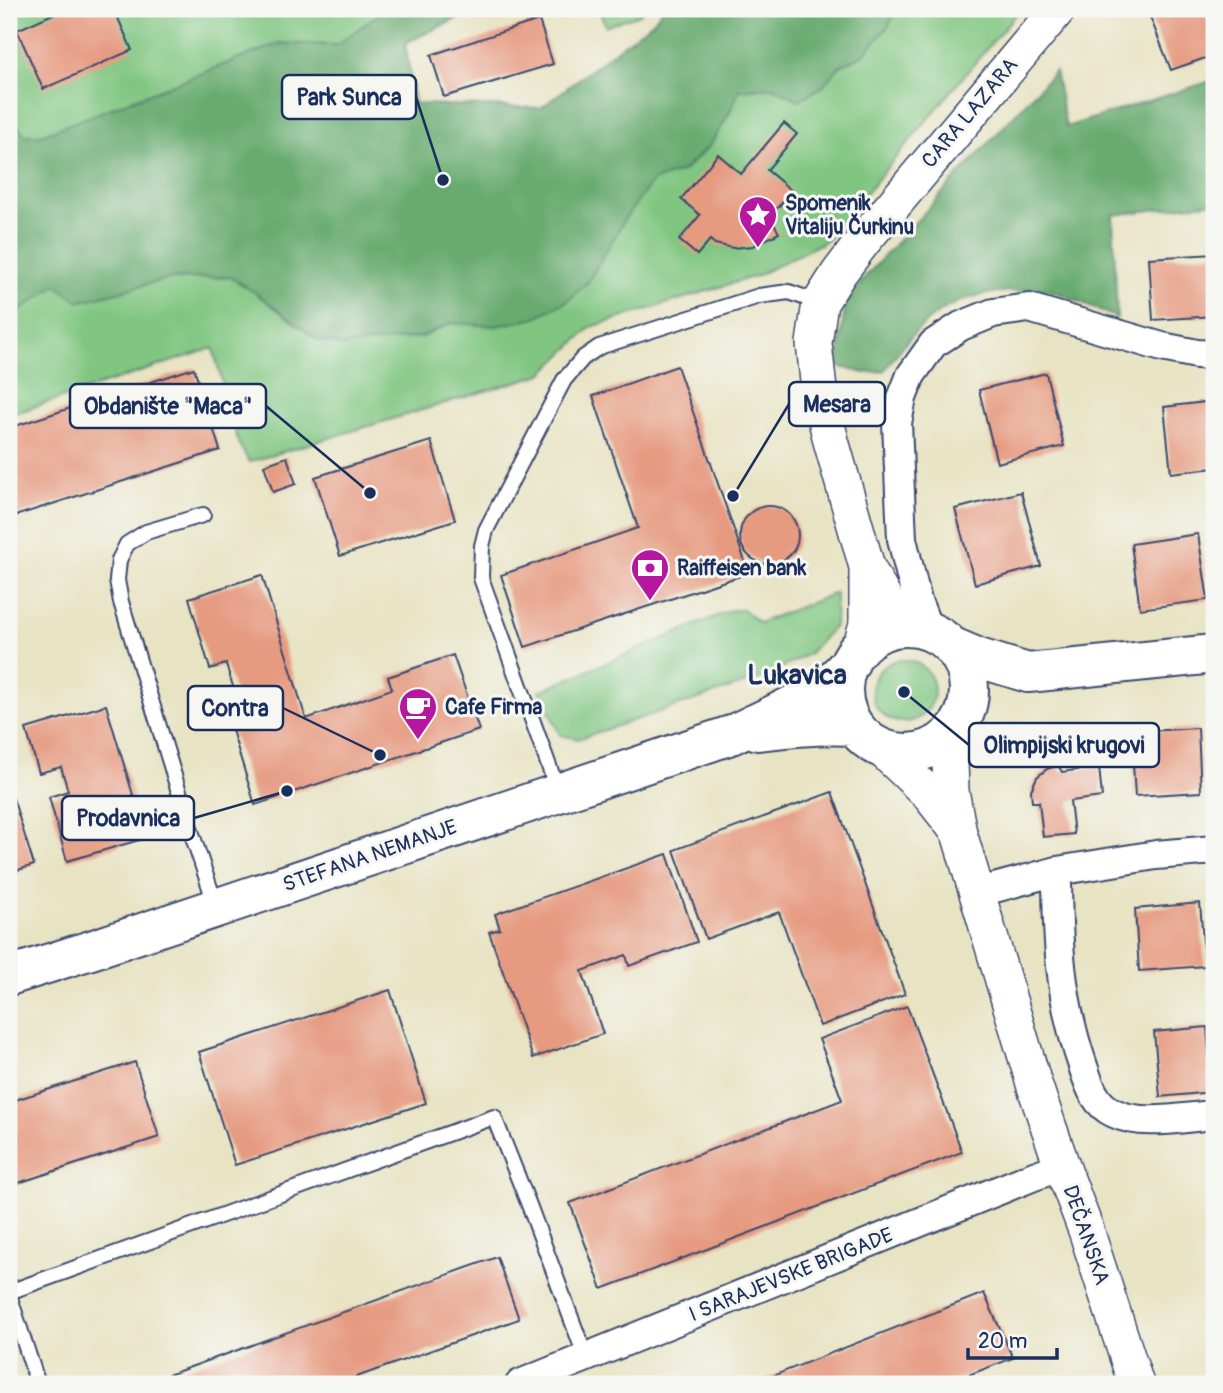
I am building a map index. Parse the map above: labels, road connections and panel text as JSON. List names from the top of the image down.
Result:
{
  "streets": {
    "main road": ["STEFANA NEMANJE"],
    "street": ["CARA LAZARA", "DEČANSKA", "I SARAJEVSKE BRIGADE"]
  },
  "crossings": [
    ["CARA LAZARA", "STEFANA NEMANJE"],
    ["CARA LAZARA", "DEČANSKA"],
    ["STEFANA NEMANJE", "DEČANSKA"],
    ["DEČANSKA", "I SARAJEVSKE BRIGADE"]
  ],
  "districts": ["Lukavica"],
  "places": {
    "other": [
      "Park Sunca",
      "Obdanište \"Maca\"",
      "Mesara",
      "Olimpijski krugovi",
      "Contra",
      "Prodavnica"
    ],
    "place": ["Spomenik Vitaliju Čurkinu"],
    "bank": ["Raiffeisen bank"],
    "cafe": ["Cafe Firma"]
  },
  "scale_bar": "20 m"
}
